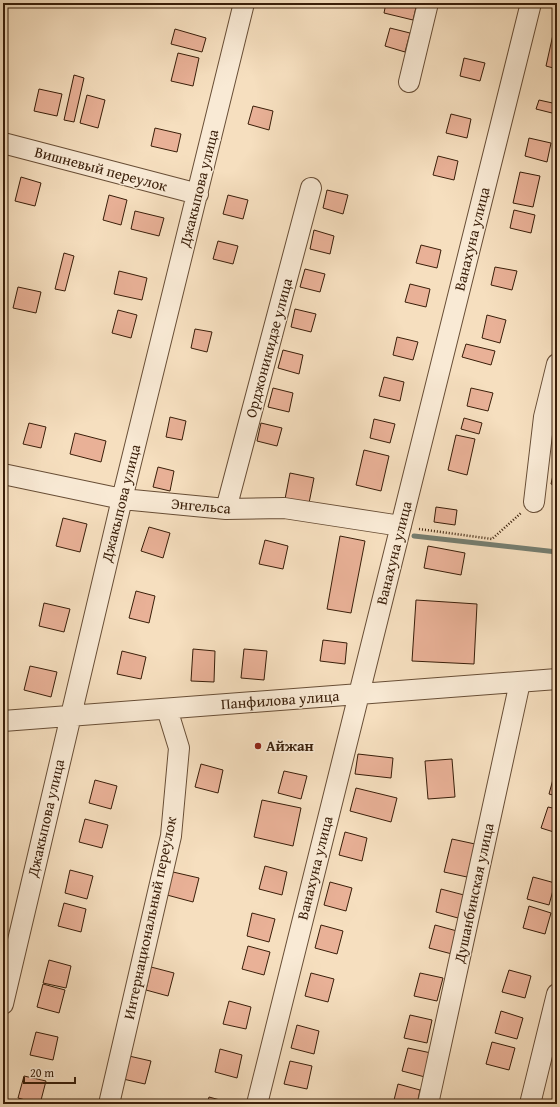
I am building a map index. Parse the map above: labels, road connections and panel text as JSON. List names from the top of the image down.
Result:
{
  "streets": {
    "street": [
      "Вишневый переулок",
      "Джакыпова улица",
      "Ванахуна улица",
      "Орджоникидзе улица",
      "Энгельса",
      "Панфилова улица",
      "Душанбинская улица",
      "Интернациональный переулок"
    ]
  },
  "crossings": [
    ["Вишневый переулок", "Джакыпова улица"],
    ["Джакыпова улица", "Энгельса"],
    ["Джакыпова улица", "Панфилова улица"],
    ["Ванахуна улица", "Энгельса"],
    ["Ванахуна улица", "Панфилова улица"],
    ["Орджоникидзе улица", "Энгельса"],
    ["Панфилова улица", "Душанбинская улица"],
    ["Панфилова улица", "Интернациональный переулок"]
  ],
  "places": ["Айжан"],
  "scale_bar": "20 m"
}
